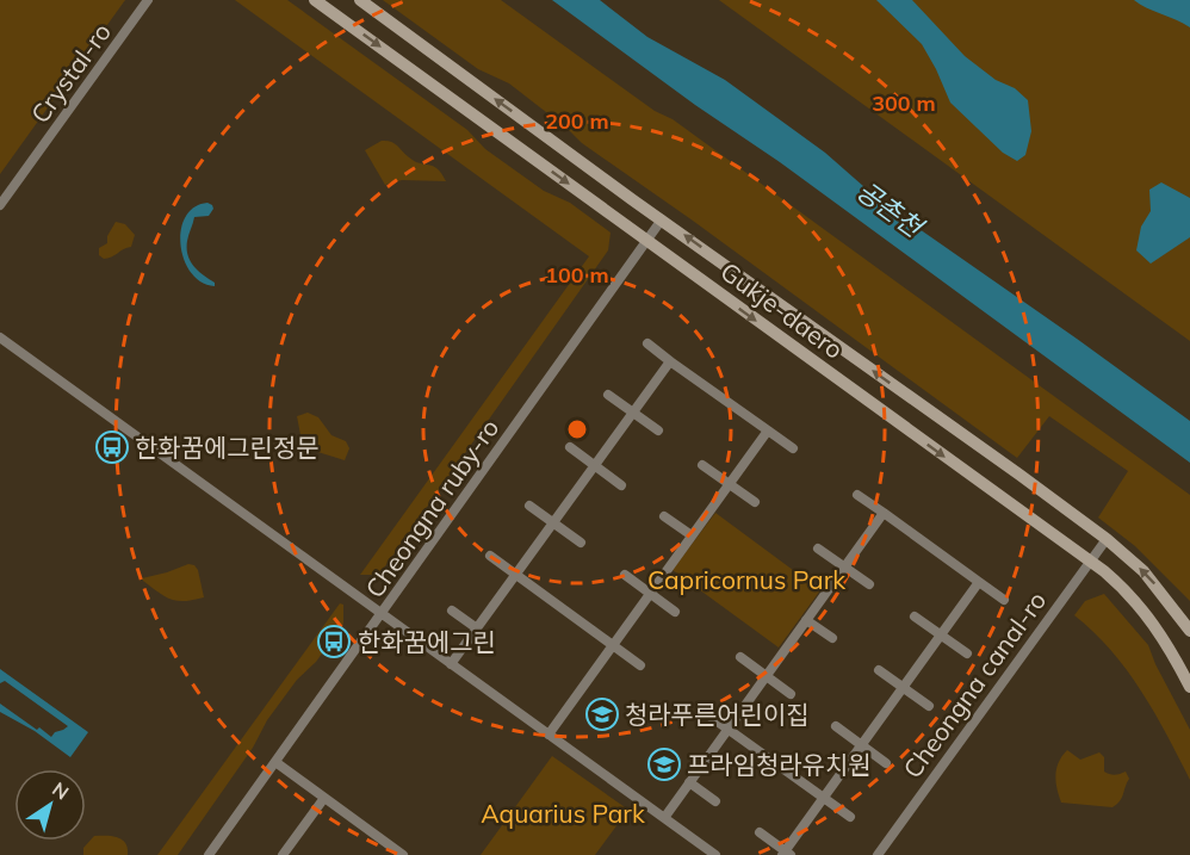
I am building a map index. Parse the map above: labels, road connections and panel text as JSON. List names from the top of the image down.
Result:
{
  "streets": {
    "main road": ["Gukje-daero"],
    "street": ["Crystal-ro", "Cheongna ruby-ro", "Cheongna canal-ro"]
  },
  "crossings": [
    ["Gukje-daero", "Cheongna ruby-ro"],
    ["Gukje-daero", "Cheongna canal-ro"]
  ],
  "water": ["공촌천"],
  "parks": ["Capricornus Park", "Aquarius Park"],
  "places": {
    "bus stop": ["한화꿈에그린정문", "한화꿈에그린"],
    "school or university": ["청라푸른어린이집", "프라임청라유치원"]
  },
  "north": "top right",
  "rings": ["300 m", "200 m", "100 m"]
}
